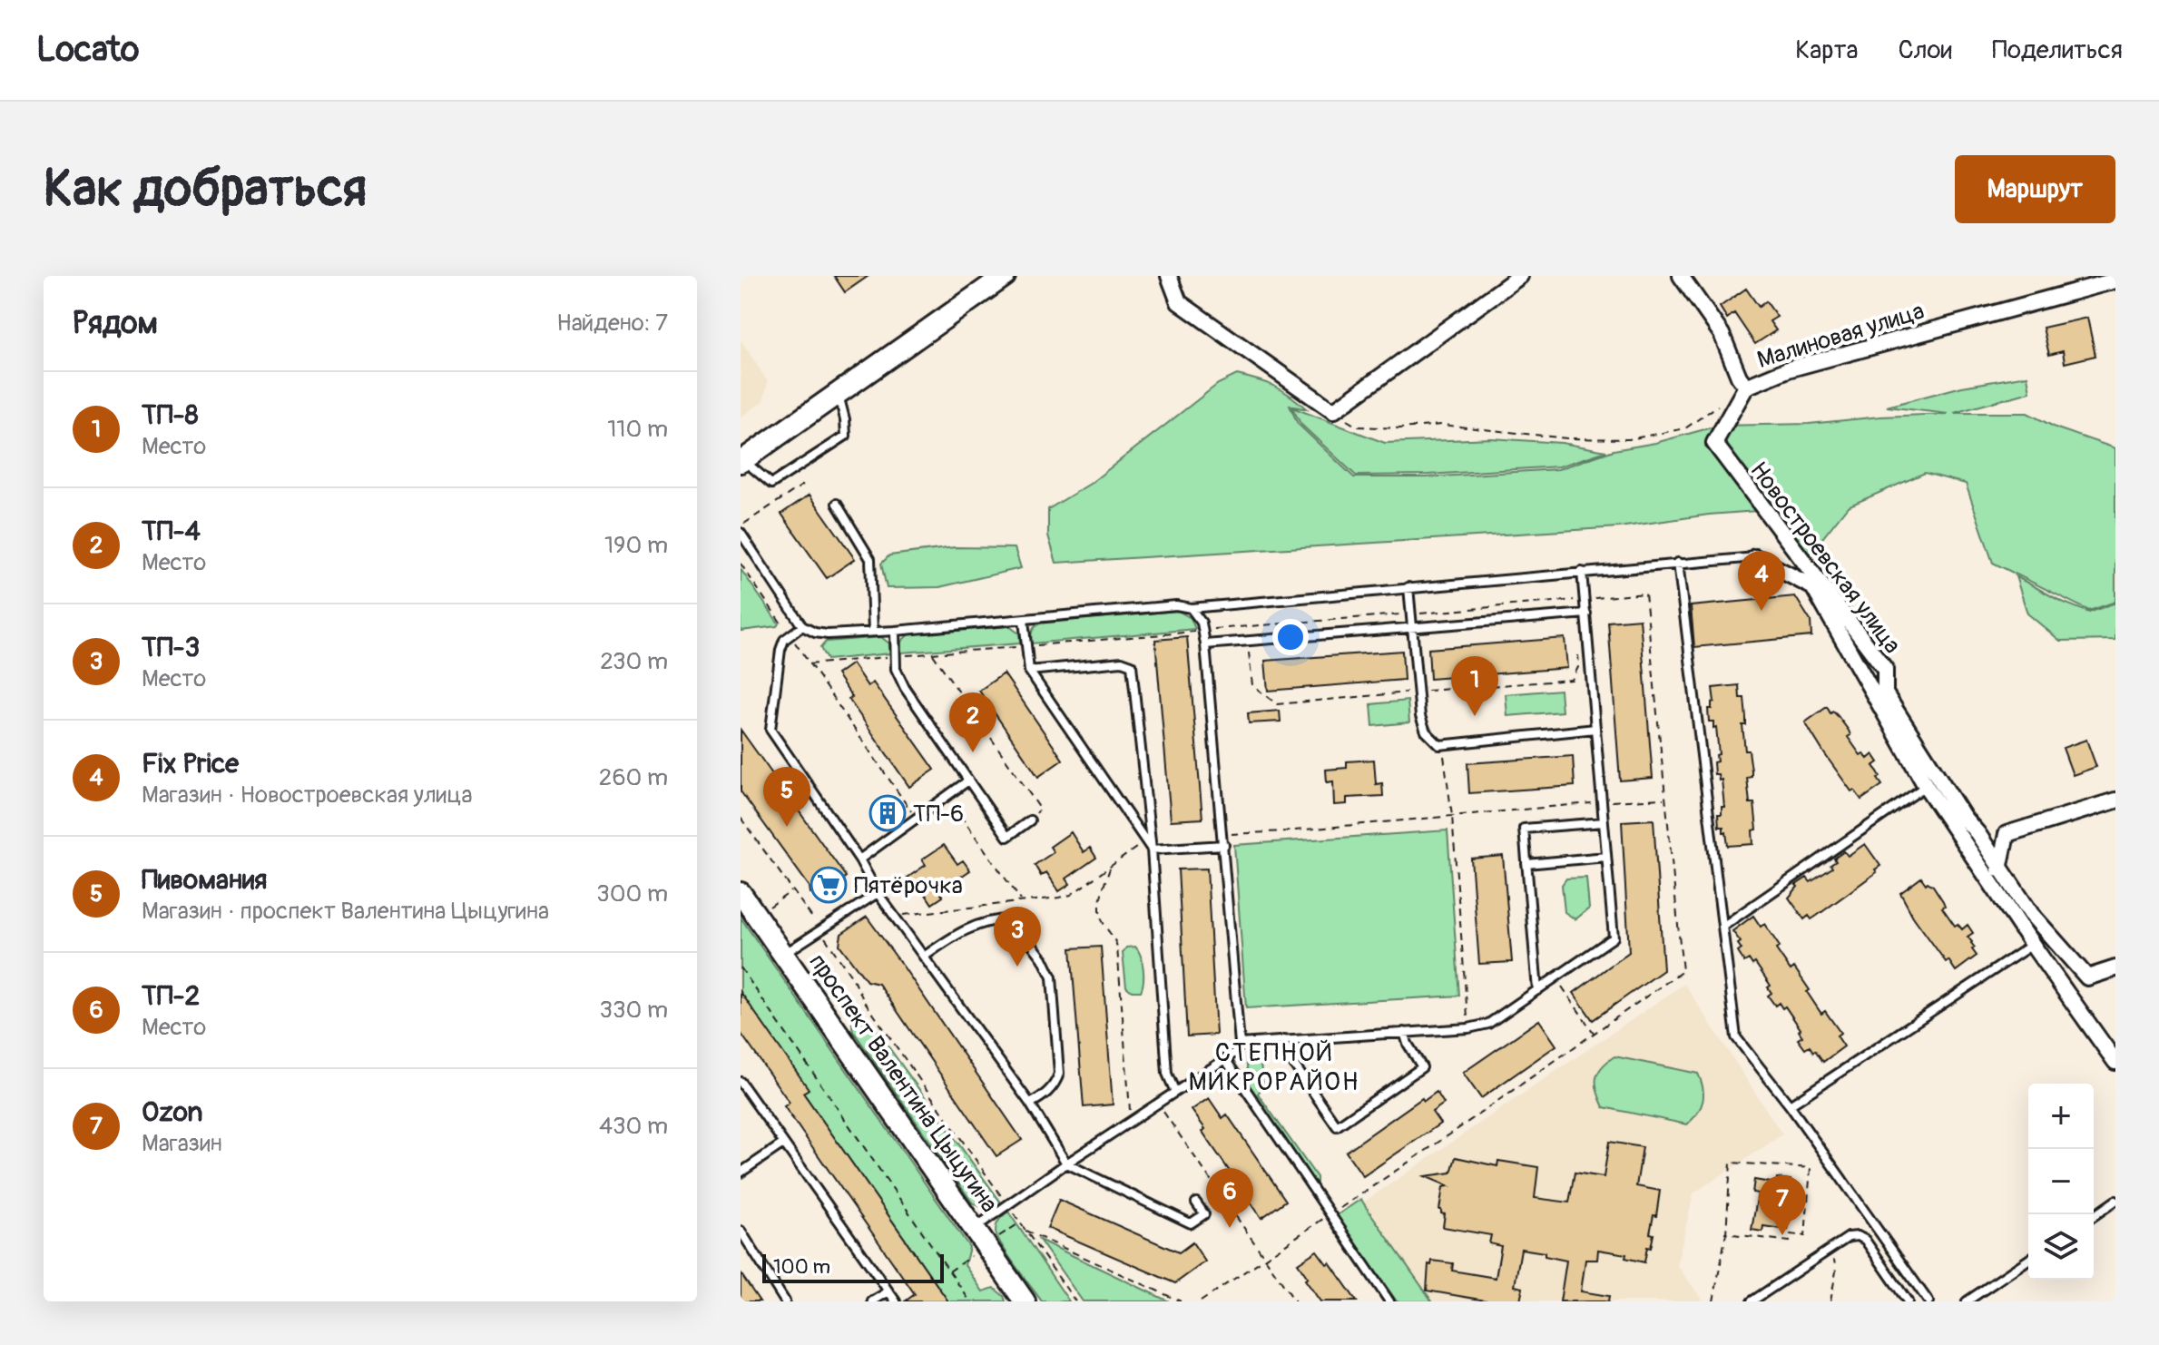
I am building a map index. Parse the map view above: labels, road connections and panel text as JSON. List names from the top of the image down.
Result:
{
  "streets": {
    "main road": ["проспект Валентина Цыцугина"],
    "street": ["Малиновая улица", "Новостроевская улица"]
  },
  "crossings": [
    ["Малиновая улица", "Новостроевская улица"]
  ],
  "districts": ["СТЕПНОЙ МИКРОРАЙОН"],
  "places": {
    "building": ["ТП-6"],
    "supermarket": ["Пятёрочка"]
  },
  "scale_bar": "100 m",
  "page": {
    "header": "Locato",
    "nav": ["Карта", "Слои", "Поделиться"],
    "buttons": "Маршрут",
    "title": "Как добраться",
    "heading": ["Рядом", "Найдено: 7"],
    "list": [
      {
        "mark": "1",
        "name": "ТП-8",
        "note": "Место",
        "value": "110 m"
      },
      {
        "mark": "2",
        "name": "ТП-4",
        "note": "Место",
        "value": "190 m"
      },
      {
        "mark": "3",
        "name": "ТП-3",
        "note": "Место",
        "value": "230 m"
      },
      {
        "mark": "4",
        "name": "Fix Price",
        "note": "Магазин · Новостроевская улица",
        "value": "260 m"
      },
      {
        "mark": "5",
        "name": "Пивомания",
        "note": "Магазин · проспект Валентина Цыцугина",
        "value": "300 m"
      },
      {
        "mark": "6",
        "name": "ТП-2",
        "note": "Место",
        "value": "330 m"
      },
      {
        "mark": "7",
        "name": "Ozon",
        "note": "Магазин",
        "value": "430 m"
      }
    ],
    "pins": [
      "4",
      "1",
      "2",
      "5",
      "3",
      "6",
      "7"
    ],
    "map_buttons": ["+", "−"],
    "scale": "100 m"
  }
}
